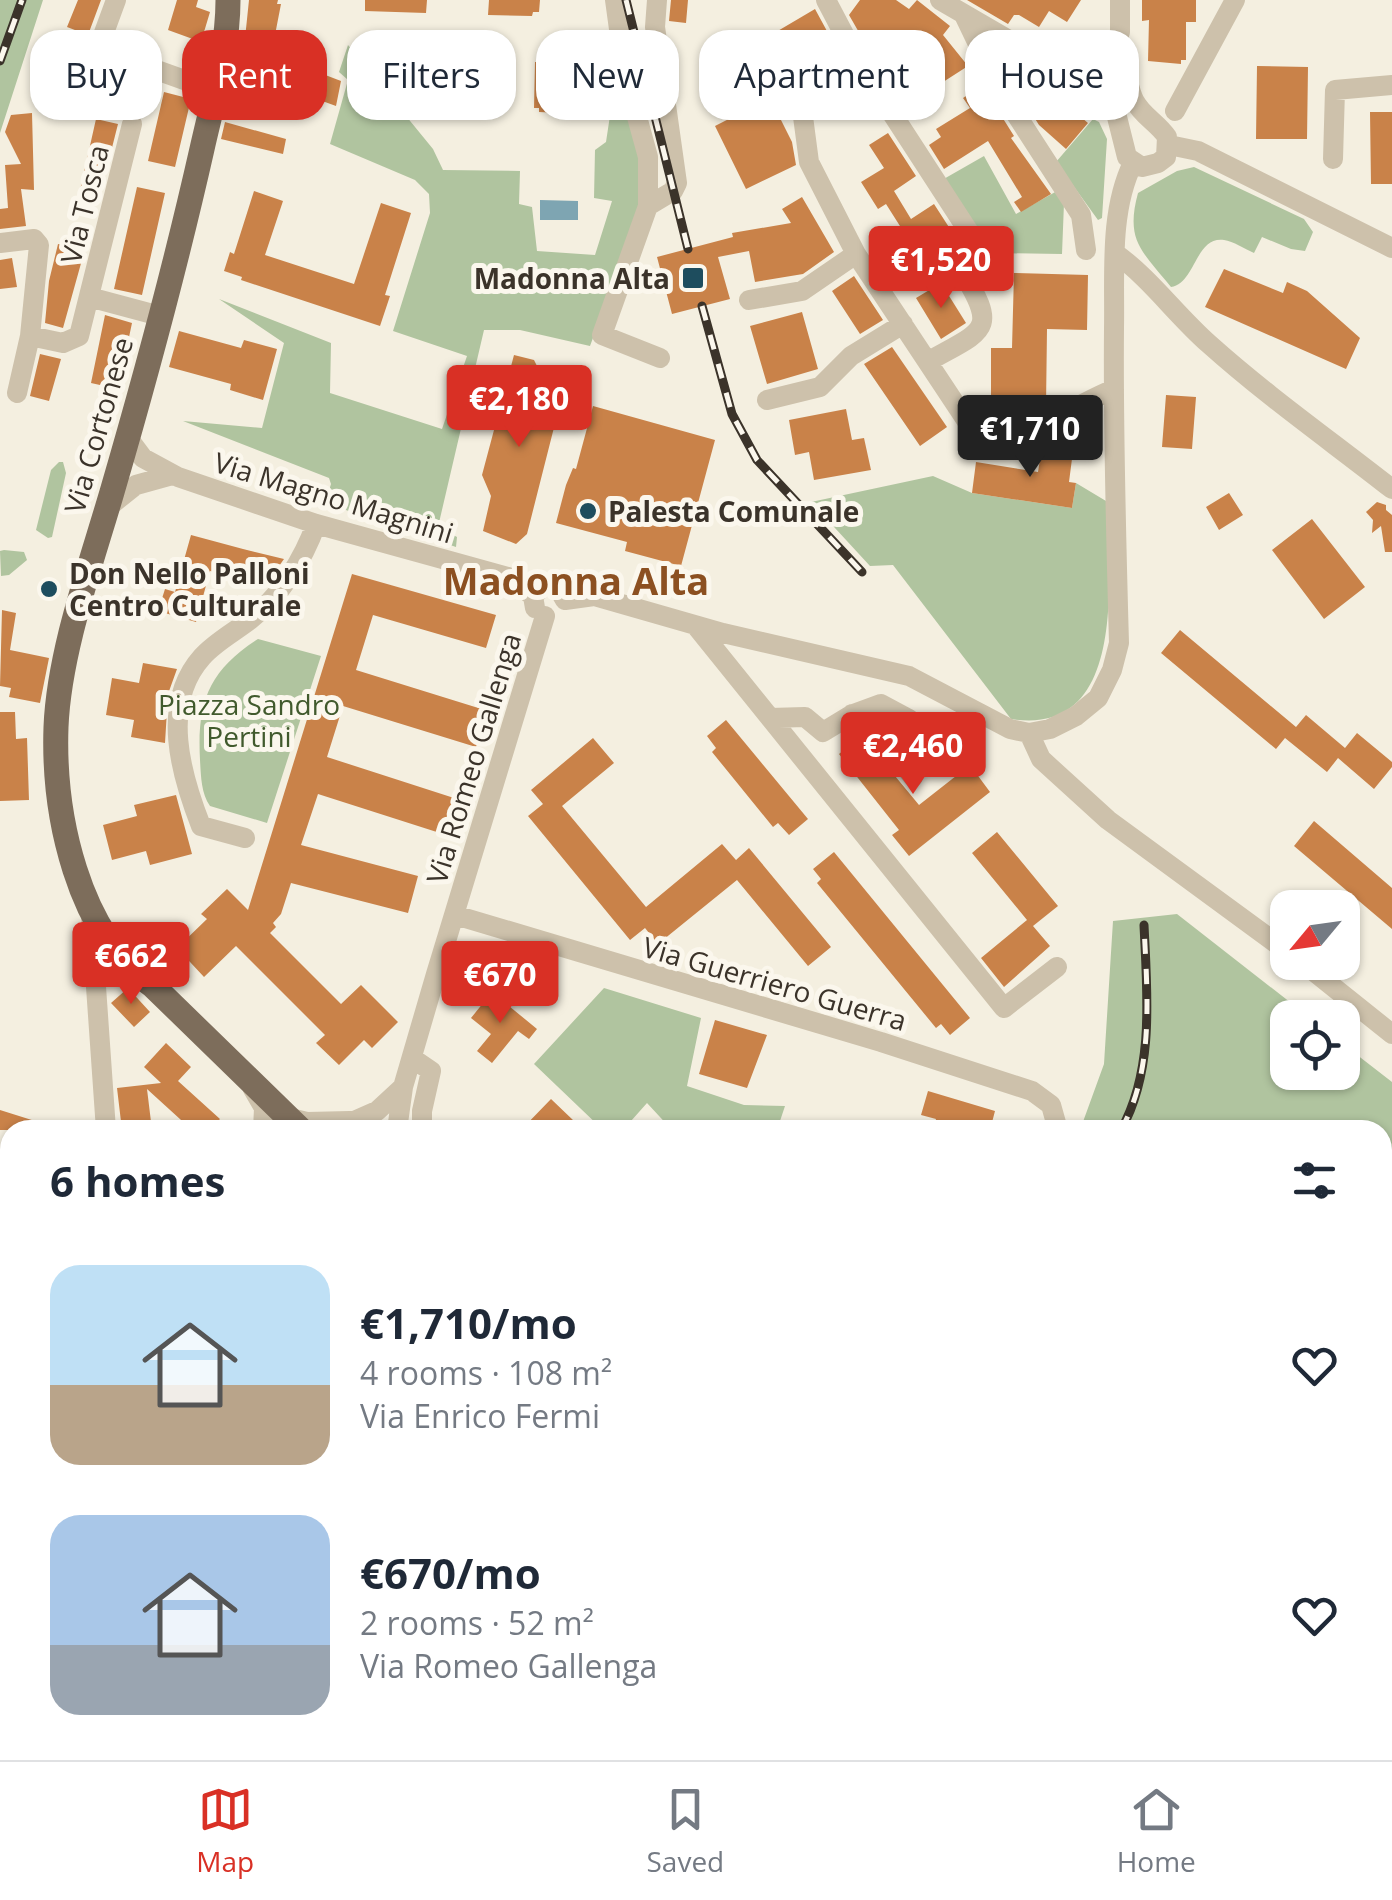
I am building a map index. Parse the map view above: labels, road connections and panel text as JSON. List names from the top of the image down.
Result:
{
  "streets": {
    "main road": ["Via Cortonese"],
    "street": [
      "Via Tosca",
      "Via Magno Magnini",
      "Via Romeo Gallenga",
      "Via Guerriero Guerra"
    ]
  },
  "crossings": [
    ["Via Tosca", "Via Cortonese"],
    ["Via Cortonese", "Via Magno Magnini"],
    ["Via Magno Magnini", "Via Romeo Gallenga"],
    ["Via Romeo Gallenga", "Via Guerriero Guerra"]
  ],
  "districts": ["Madonna Alta"],
  "parks": ["Piazza Sandro Pertini"],
  "places": {
    "transit": ["Madonna Alta"],
    "other": ["Palesta Comunale", "Don Nello Palloni Centro Culturale"]
  },
  "north": "bottom left",
  "page": {
    "chip": [
      "Buy",
      "Rent",
      "Filters",
      "New",
      "Apartment",
      "House"
    ],
    "price": [
      "€1,520",
      "€2,180",
      "€1,710",
      "€2,460",
      "€662",
      "€670"
    ],
    "heading": "6 homes",
    "list": [
      {
        "name": "€1,710/mo",
        "note": "4 rooms · 108 m² · Via Enrico Fermi"
      },
      {
        "name": "€670/mo",
        "note": "2 rooms · 52 m² · Via Romeo Gallenga"
      }
    ],
    "tabs": ["Map", "Saved", "Home"]
  }
}
